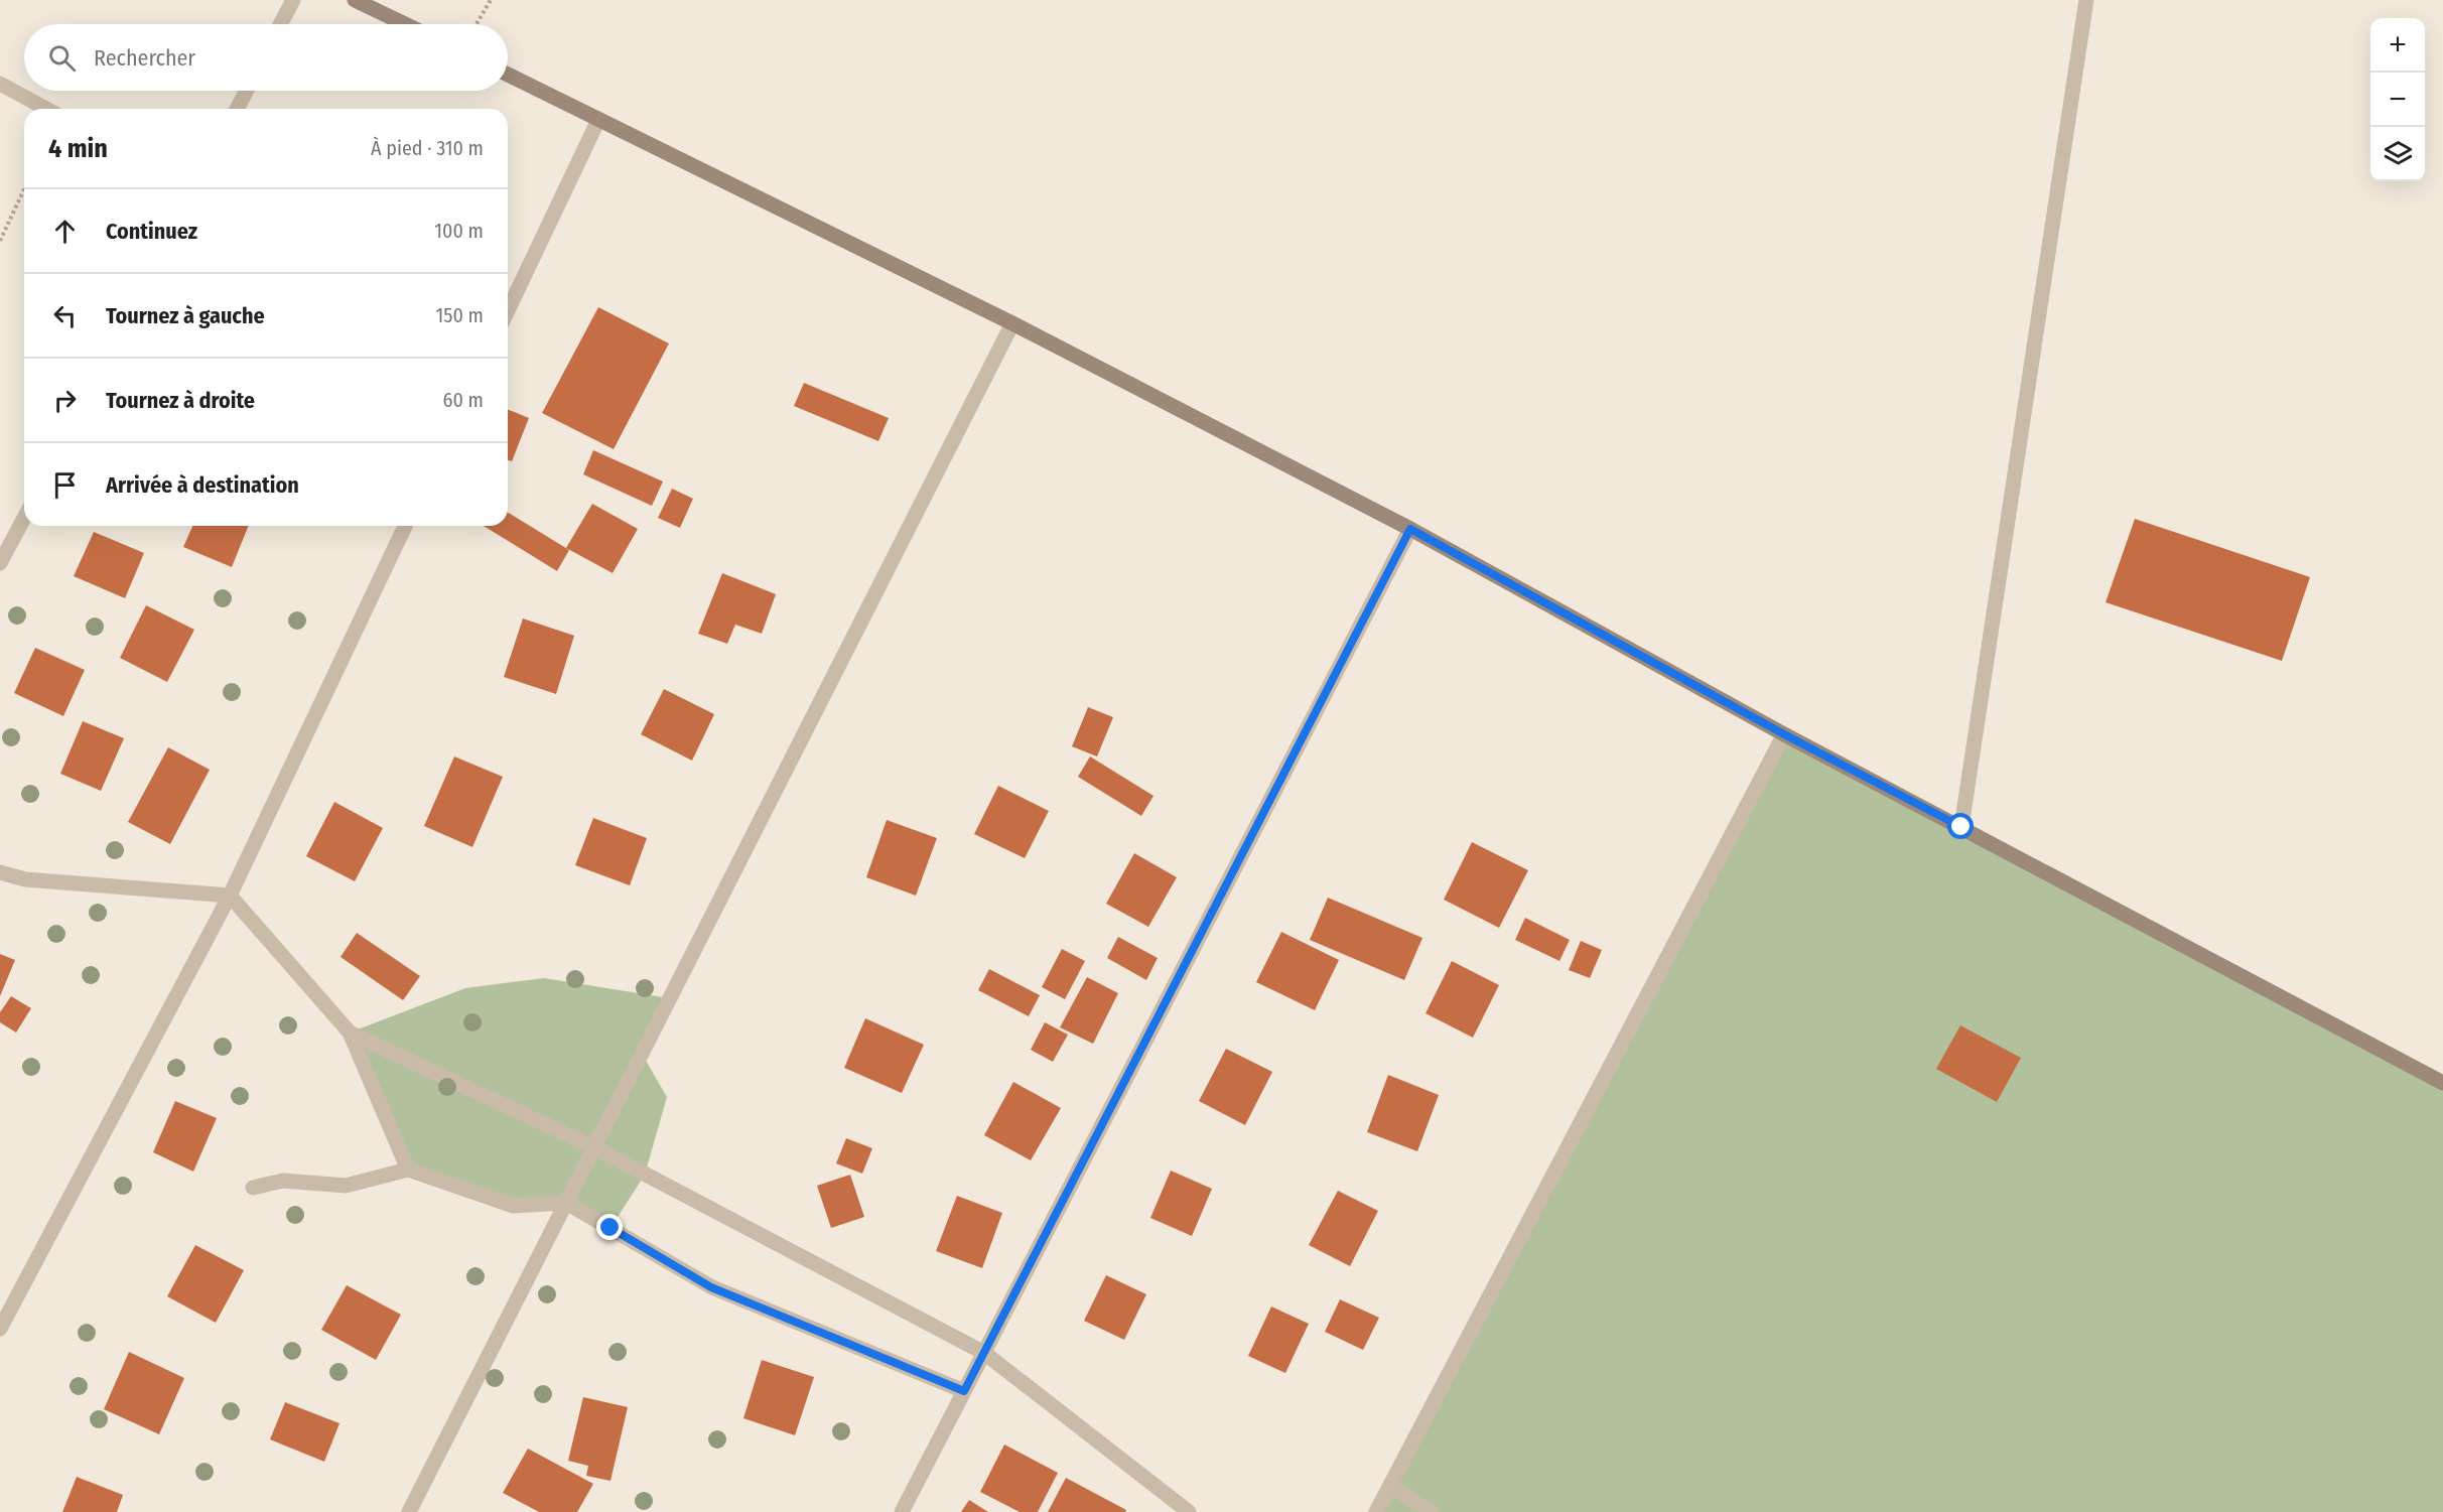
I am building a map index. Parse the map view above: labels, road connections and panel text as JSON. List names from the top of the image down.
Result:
{
  "page": {
    "map_buttons": ["+", "−"],
    "search": "Rechercher",
    "heading": ["4 min", "À pied · 310 m"],
    "list": [
      ["Continuez", "100 m"],
      ["Tournez à gauche", "150 m"],
      ["Tournez à droite", "60 m"],
      "Arrivée à destination"
    ]
  }
}
